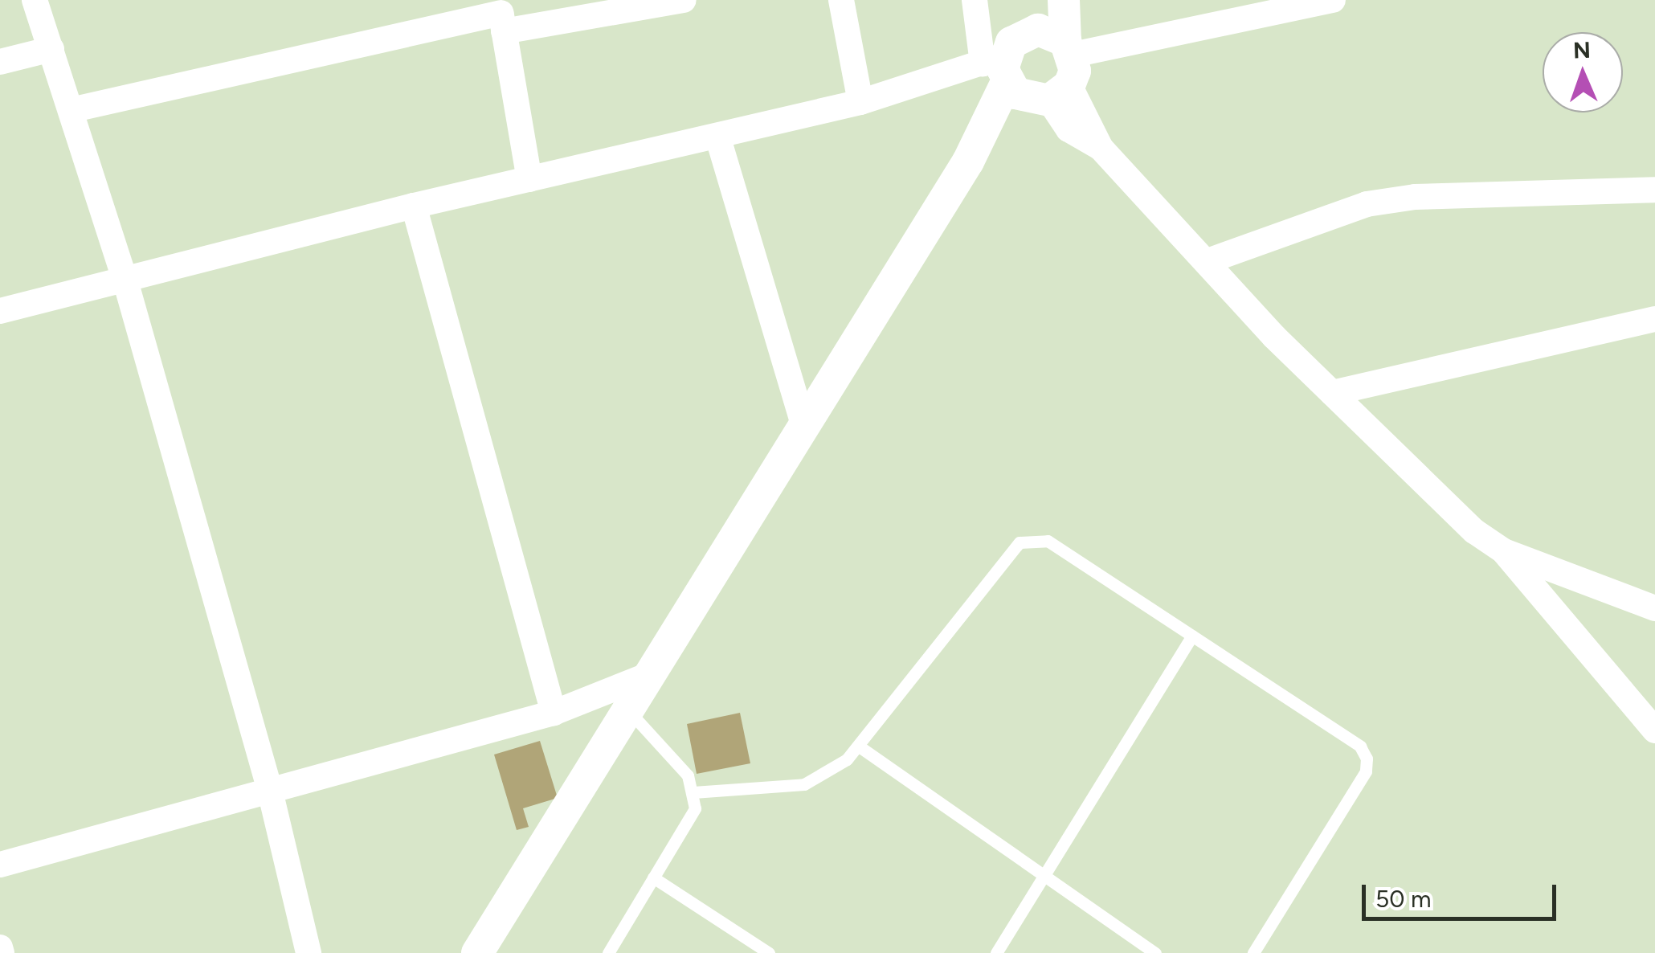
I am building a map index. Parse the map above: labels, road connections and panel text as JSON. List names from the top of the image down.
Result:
{
  "scale_bar": "50 m",
  "north": "top"
}
